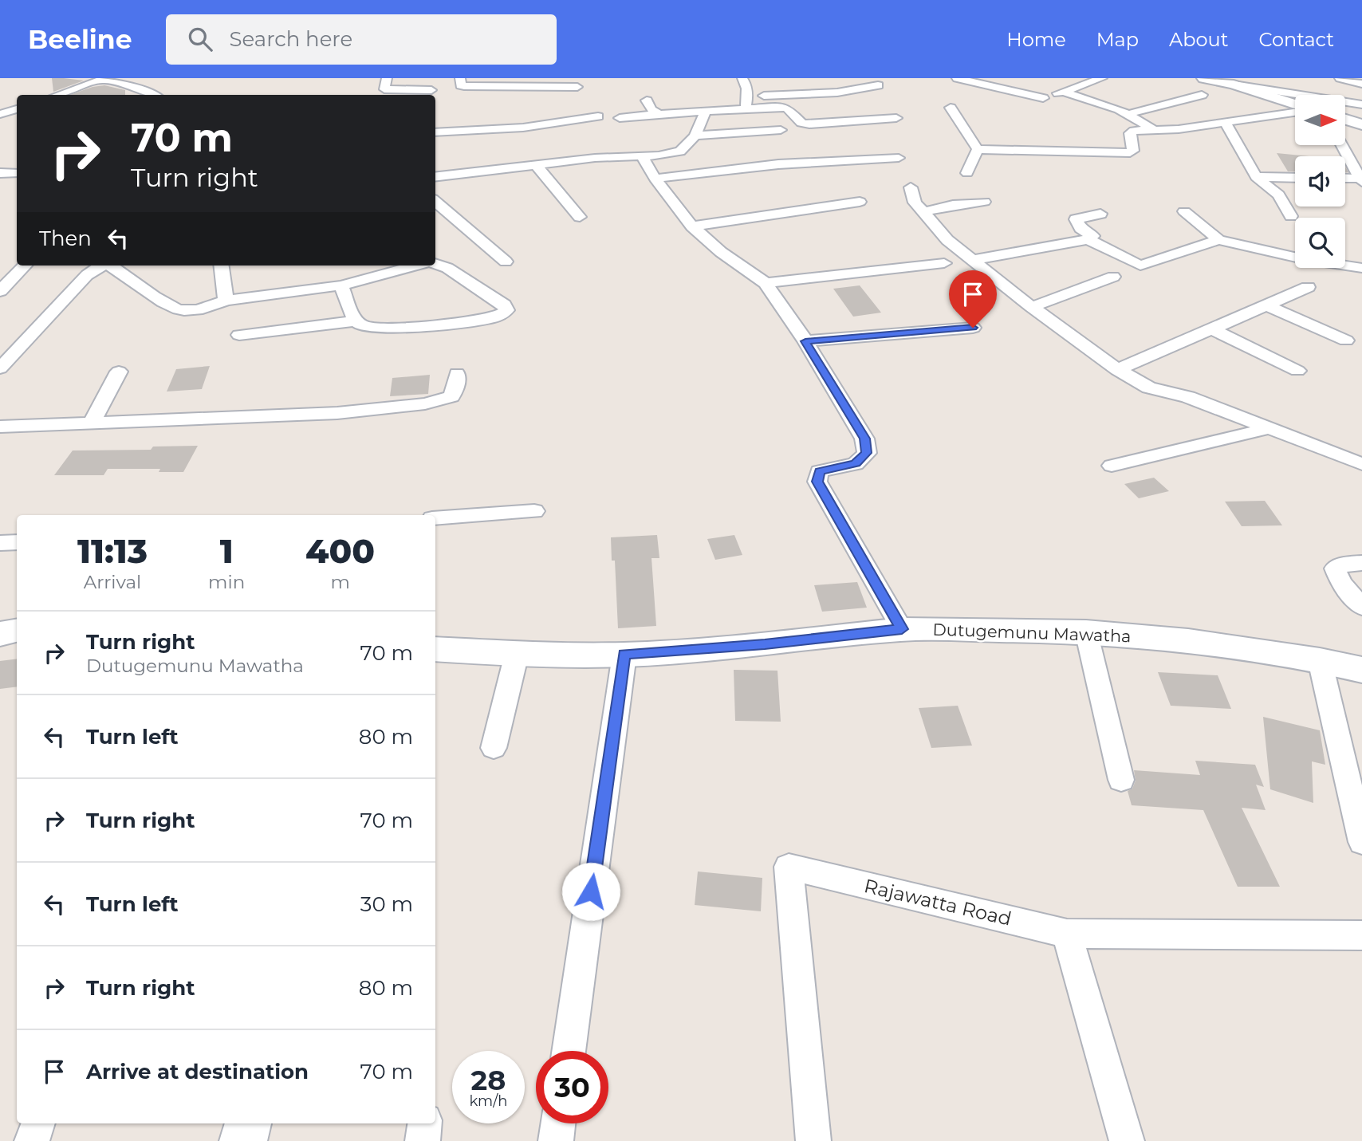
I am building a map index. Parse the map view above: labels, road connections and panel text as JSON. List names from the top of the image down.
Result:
{
  "streets": {
    "street": ["Dutugemunu Mawatha", "Rajawatta Road"]
  },
  "north": "right",
  "page": {
    "header": "Beeline",
    "search": "Search here",
    "nav": [
      "Home",
      "Map",
      "About",
      "Contact"
    ],
    "turn": ["70 m", "Turn right"],
    "then": "Then",
    "eta": [
      "11:13",
      "Arrival",
      "1",
      "min",
      "400",
      "m"
    ],
    "list": [
      {
        "name": "Turn right",
        "note": "Dutugemunu Mawatha",
        "value": "70 m"
      },
      {
        "name": "Turn left",
        "value": "80 m"
      },
      {
        "name": "Turn right",
        "value": "70 m"
      },
      {
        "name": "Turn left",
        "value": "30 m"
      },
      {
        "name": "Turn right",
        "value": "80 m"
      },
      {
        "name": "Arrive at destination",
        "value": "70 m"
      }
    ],
    "speed": "28 km/h",
    "limit": "30"
  }
}
